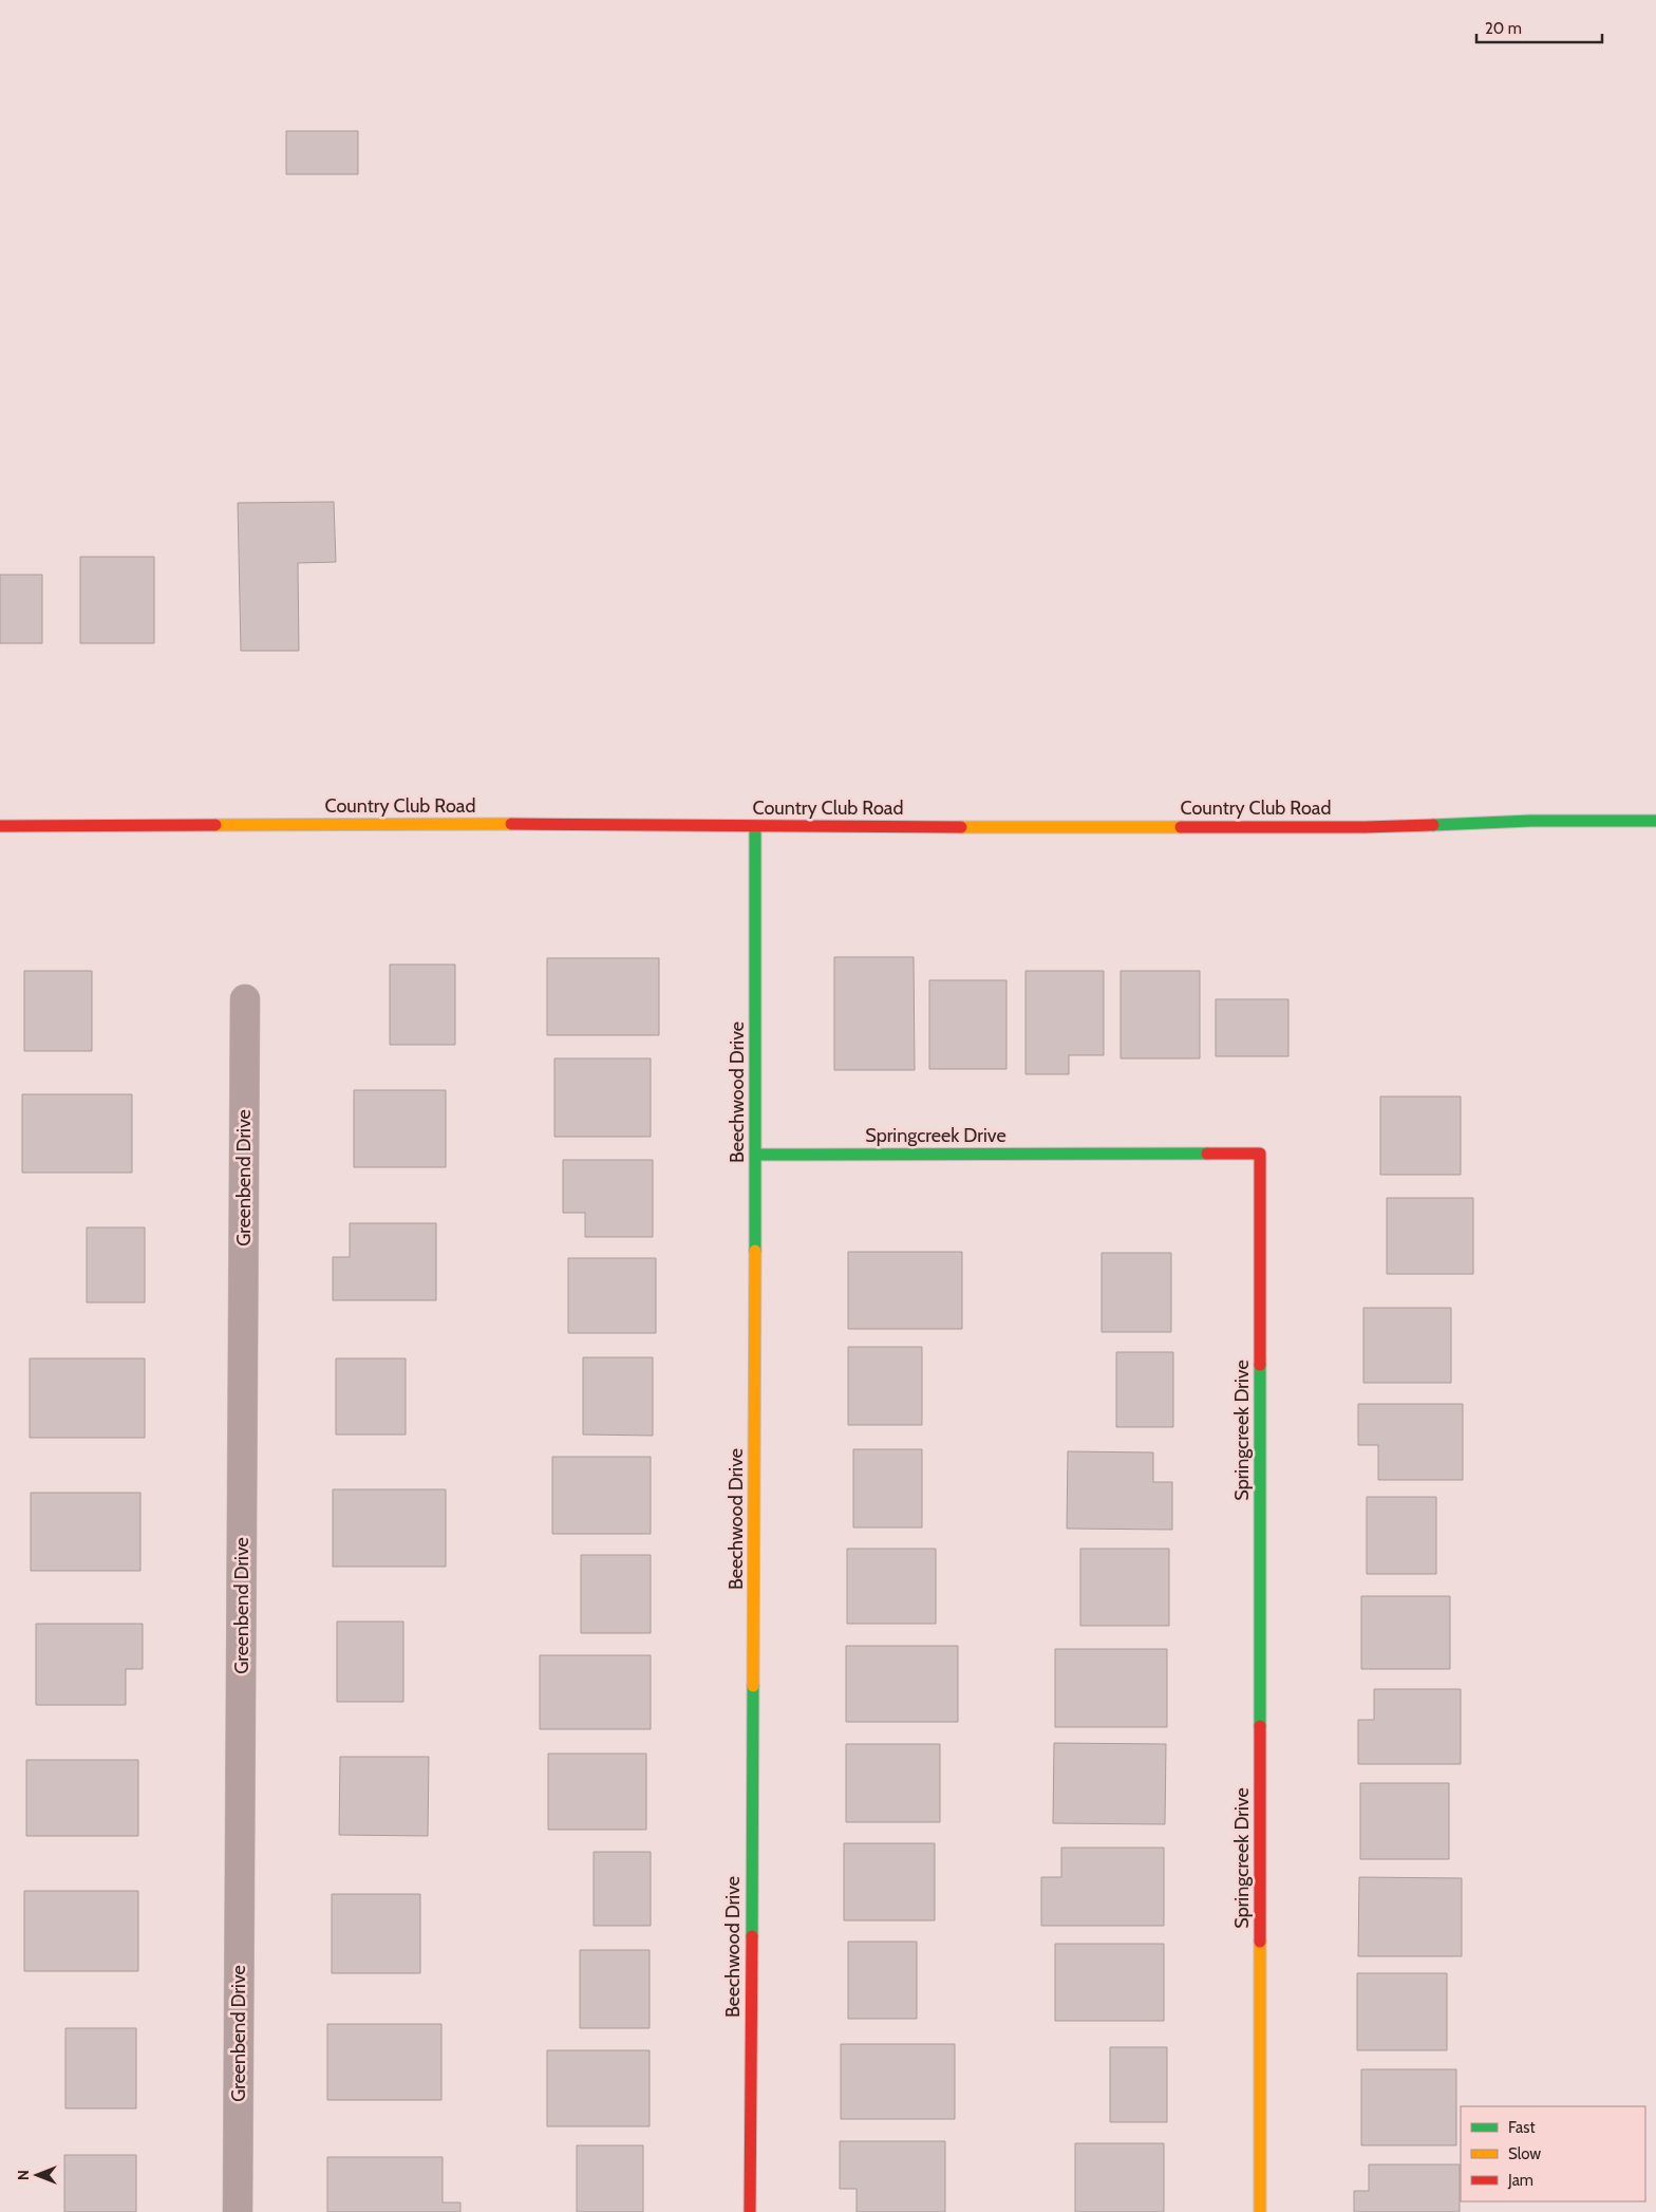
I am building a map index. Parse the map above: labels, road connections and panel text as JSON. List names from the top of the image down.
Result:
{
  "streets": {
    "street": [
      "Country Club Road",
      "Beechwood Drive",
      "Springcreek Drive",
      "Greenbend Drive"
    ]
  },
  "crossings": [
    ["Country Club Road", "Beechwood Drive"],
    ["Beechwood Drive", "Springcreek Drive"]
  ],
  "legend": ["Fast", "Slow", "Jam"],
  "scale_bar": "20 m",
  "north": "left"
}
